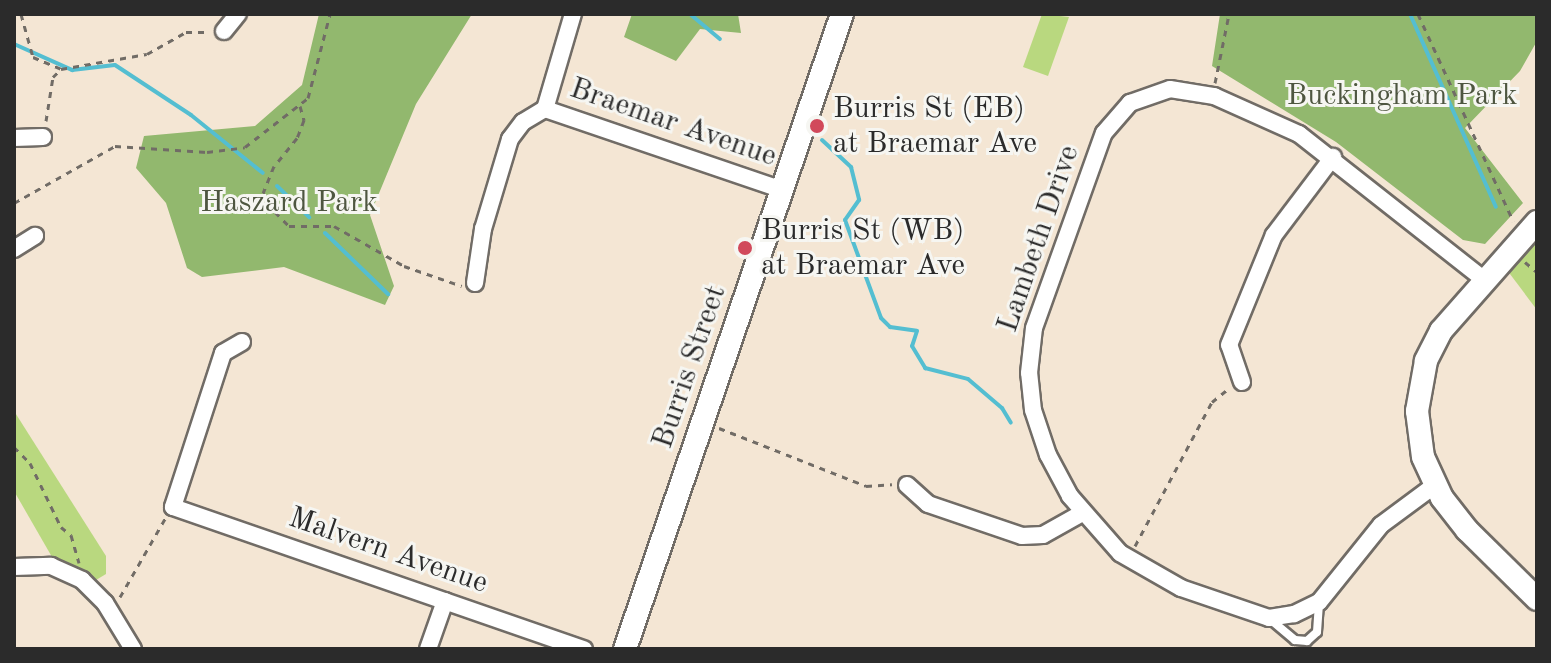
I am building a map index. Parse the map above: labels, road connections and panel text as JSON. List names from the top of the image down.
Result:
{
  "streets": {
    "street": [
      "Braemar Avenue",
      "Lambeth Drive",
      "Burris Street",
      "Malvern Avenue"
    ]
  },
  "crossings": [
    ["Braemar Avenue", "Burris Street"]
  ],
  "parks": ["Buckingham Park", "Haszard Park"],
  "places": ["Burris St (EB) at Braemar Ave", "Burris St (WB) at Braemar Ave"]
}
